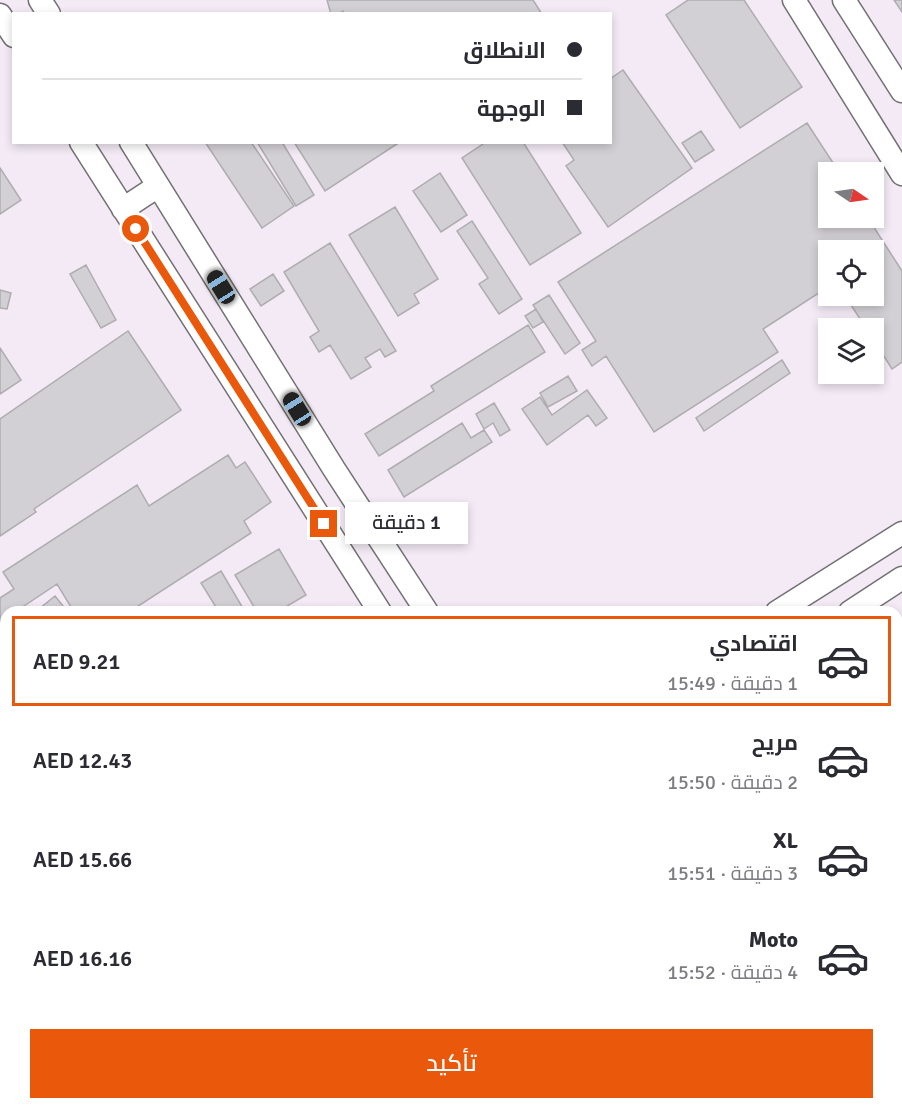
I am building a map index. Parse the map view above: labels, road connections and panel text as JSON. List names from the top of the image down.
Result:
{
  "north": "right",
  "page": {
    "banner": ["الانطلاق", "الوجهة"],
    "bubble": "1 دقيقة",
    "list": [
      {
        "name": "اقتصادي",
        "note": "1 دقيقة · 15:49",
        "value": "AED 9.21"
      },
      {
        "name": "مريح",
        "note": "2 دقيقة · 15:50",
        "value": "AED 12.43"
      },
      {
        "name": "XL",
        "note": "3 دقيقة · 15:51",
        "value": "AED 15.66"
      },
      {
        "name": "Moto",
        "note": "4 دقيقة · 15:52",
        "value": "AED 16.16"
      }
    ],
    "buttons": "تأكيد"
  }
}
